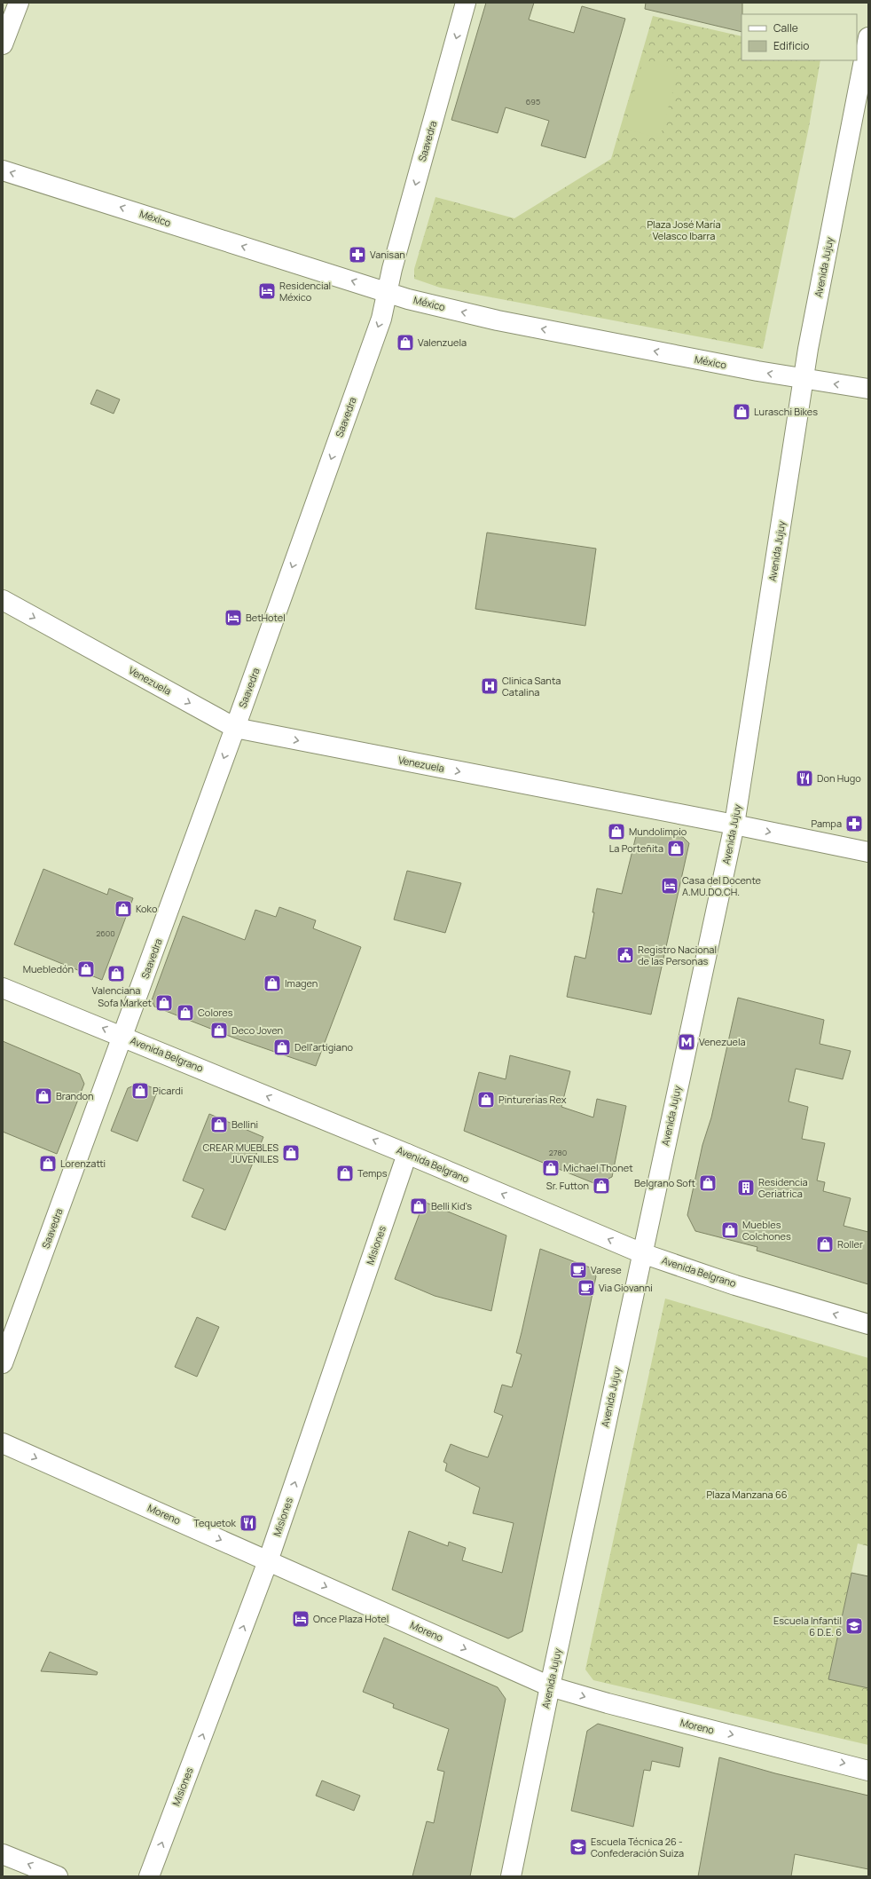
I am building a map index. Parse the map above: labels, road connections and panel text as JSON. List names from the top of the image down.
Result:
{
  "streets": {
    "street": [
      "Saavedra",
      "México",
      "Avenida Jujuy",
      "Venezuela",
      "Avenida Belgrano",
      "Misiones",
      "Moreno"
    ]
  },
  "crossings": [
    ["Saavedra", "México"],
    ["Saavedra", "Venezuela"],
    ["Saavedra", "Avenida Belgrano"],
    ["México", "Avenida Jujuy"],
    ["Avenida Jujuy", "Venezuela"],
    ["Avenida Jujuy", "Avenida Belgrano"],
    ["Avenida Jujuy", "Moreno"],
    ["Avenida Belgrano", "Misiones"],
    ["Misiones", "Moreno"]
  ],
  "one_way": [
    "Saavedra",
    "México",
    "Venezuela",
    "Avenida Belgrano",
    "Misiones",
    "Moreno"
  ],
  "parks": ["Plaza José María Velasco Ibarra", "Plaza Manzana 66"],
  "places": {
    "pharmacy": ["Vanisan", "Pampa"],
    "hotel": [
      "Residencial México",
      "BetHotel",
      "Casa del Docente A.MU.DO.CH.",
      "Once Plaza Hotel"
    ],
    "shop": [
      "Valenzuela",
      "Luraschi Bikes",
      "Mundolimpio",
      "La Porteñita",
      "Koko",
      "Muebledón",
      "Valenciana",
      "Imagen",
      "Sofa Market",
      "Colores",
      "Deco Joven",
      "Dell'artigiano",
      "Picardi",
      "Brandon",
      "Pinturerías Rex",
      "Bellini",
      "CREAR MUEBLES JUVENILES",
      "Lorenzatti",
      "Michael Thonet",
      "Temps",
      "Belgrano Soft",
      "Sr. Futton",
      "Belli Kid's",
      "Muebles Colchones",
      "Roller"
    ],
    "hospital": ["Clinica Santa Catalina"],
    "restaurant": ["Don Hugo", "Tequetok"],
    "public building": ["Registro Nacional de las Personas"],
    "metro station": ["Venezuela"],
    "building": ["Residencia Geriatrica"],
    "cafe": ["Varese", "Via Giovanni"],
    "school or university": ["Escuela Infantil 6 D.E. 6", "Escuela Técnica 26 - Confederación Suiza"]
  },
  "house_numbers": ["695", "2600", "2780"],
  "legend": ["Calle", "Edificio"]
}
